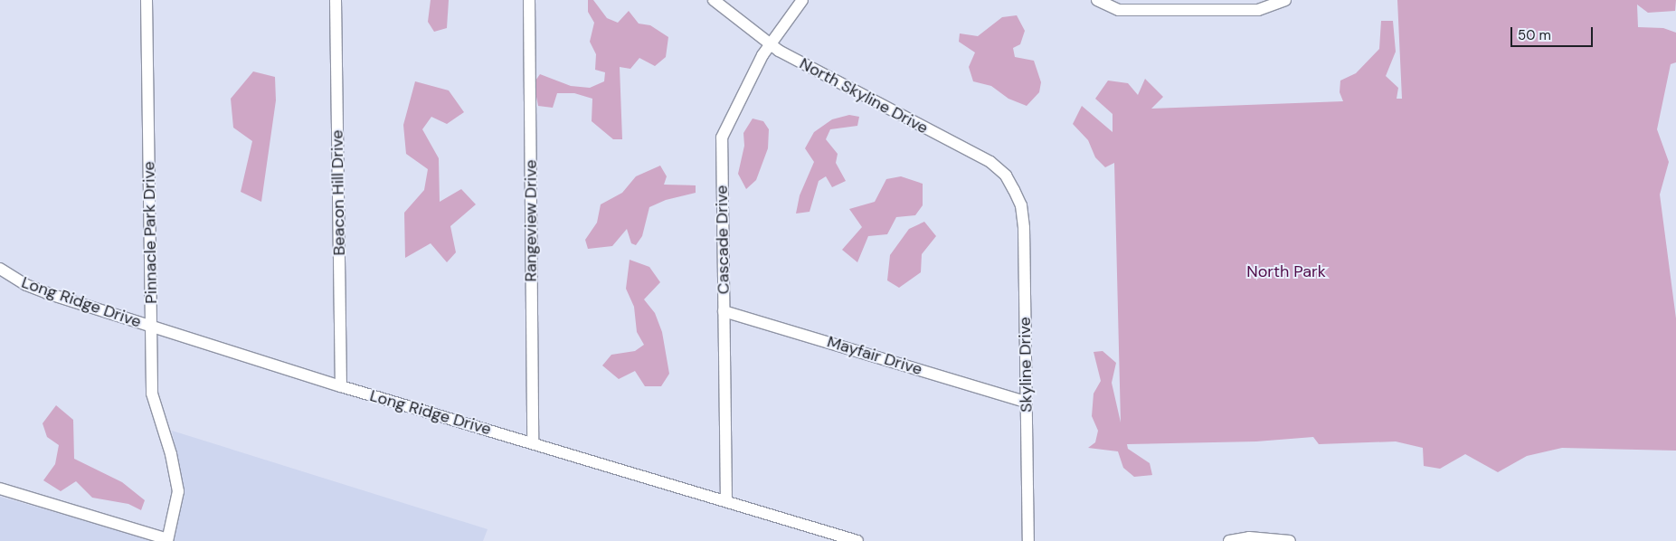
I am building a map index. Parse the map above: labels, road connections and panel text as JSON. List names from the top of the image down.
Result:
{
  "streets": {
    "street": [
      "North Skyline Drive",
      "Beacon Hill Drive",
      "Rangeview Drive",
      "Pinnacle Park Drive",
      "Cascade Drive",
      "Long Ridge Drive",
      "Mayfair Drive",
      "Skyline Drive"
    ]
  },
  "crossings": [
    ["North Skyline Drive", "Cascade Drive"],
    ["North Skyline Drive", "Skyline Drive"],
    ["Beacon Hill Drive", "Long Ridge Drive"],
    ["Rangeview Drive", "Long Ridge Drive"],
    ["Pinnacle Park Drive", "Long Ridge Drive"],
    ["Cascade Drive", "Long Ridge Drive"],
    ["Cascade Drive", "Mayfair Drive"],
    ["Mayfair Drive", "Skyline Drive"]
  ],
  "parks": ["North Park"],
  "scale_bar": "50 m"
}
